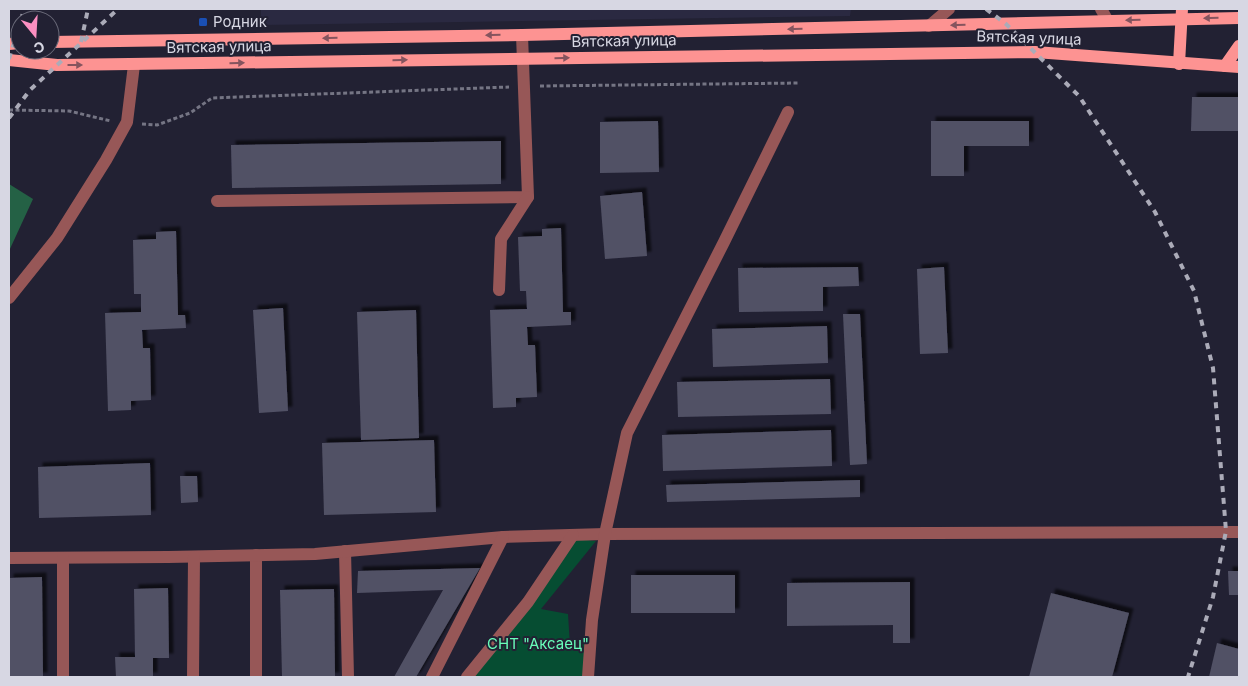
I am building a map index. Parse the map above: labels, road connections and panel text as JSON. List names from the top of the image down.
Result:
{
  "streets": {
    "main road": ["Вятская улица"]
  },
  "parks": ["СНТ \"Аксаец\""],
  "places": {
    "transit": ["Родник"]
  },
  "north": "bottom"
}
